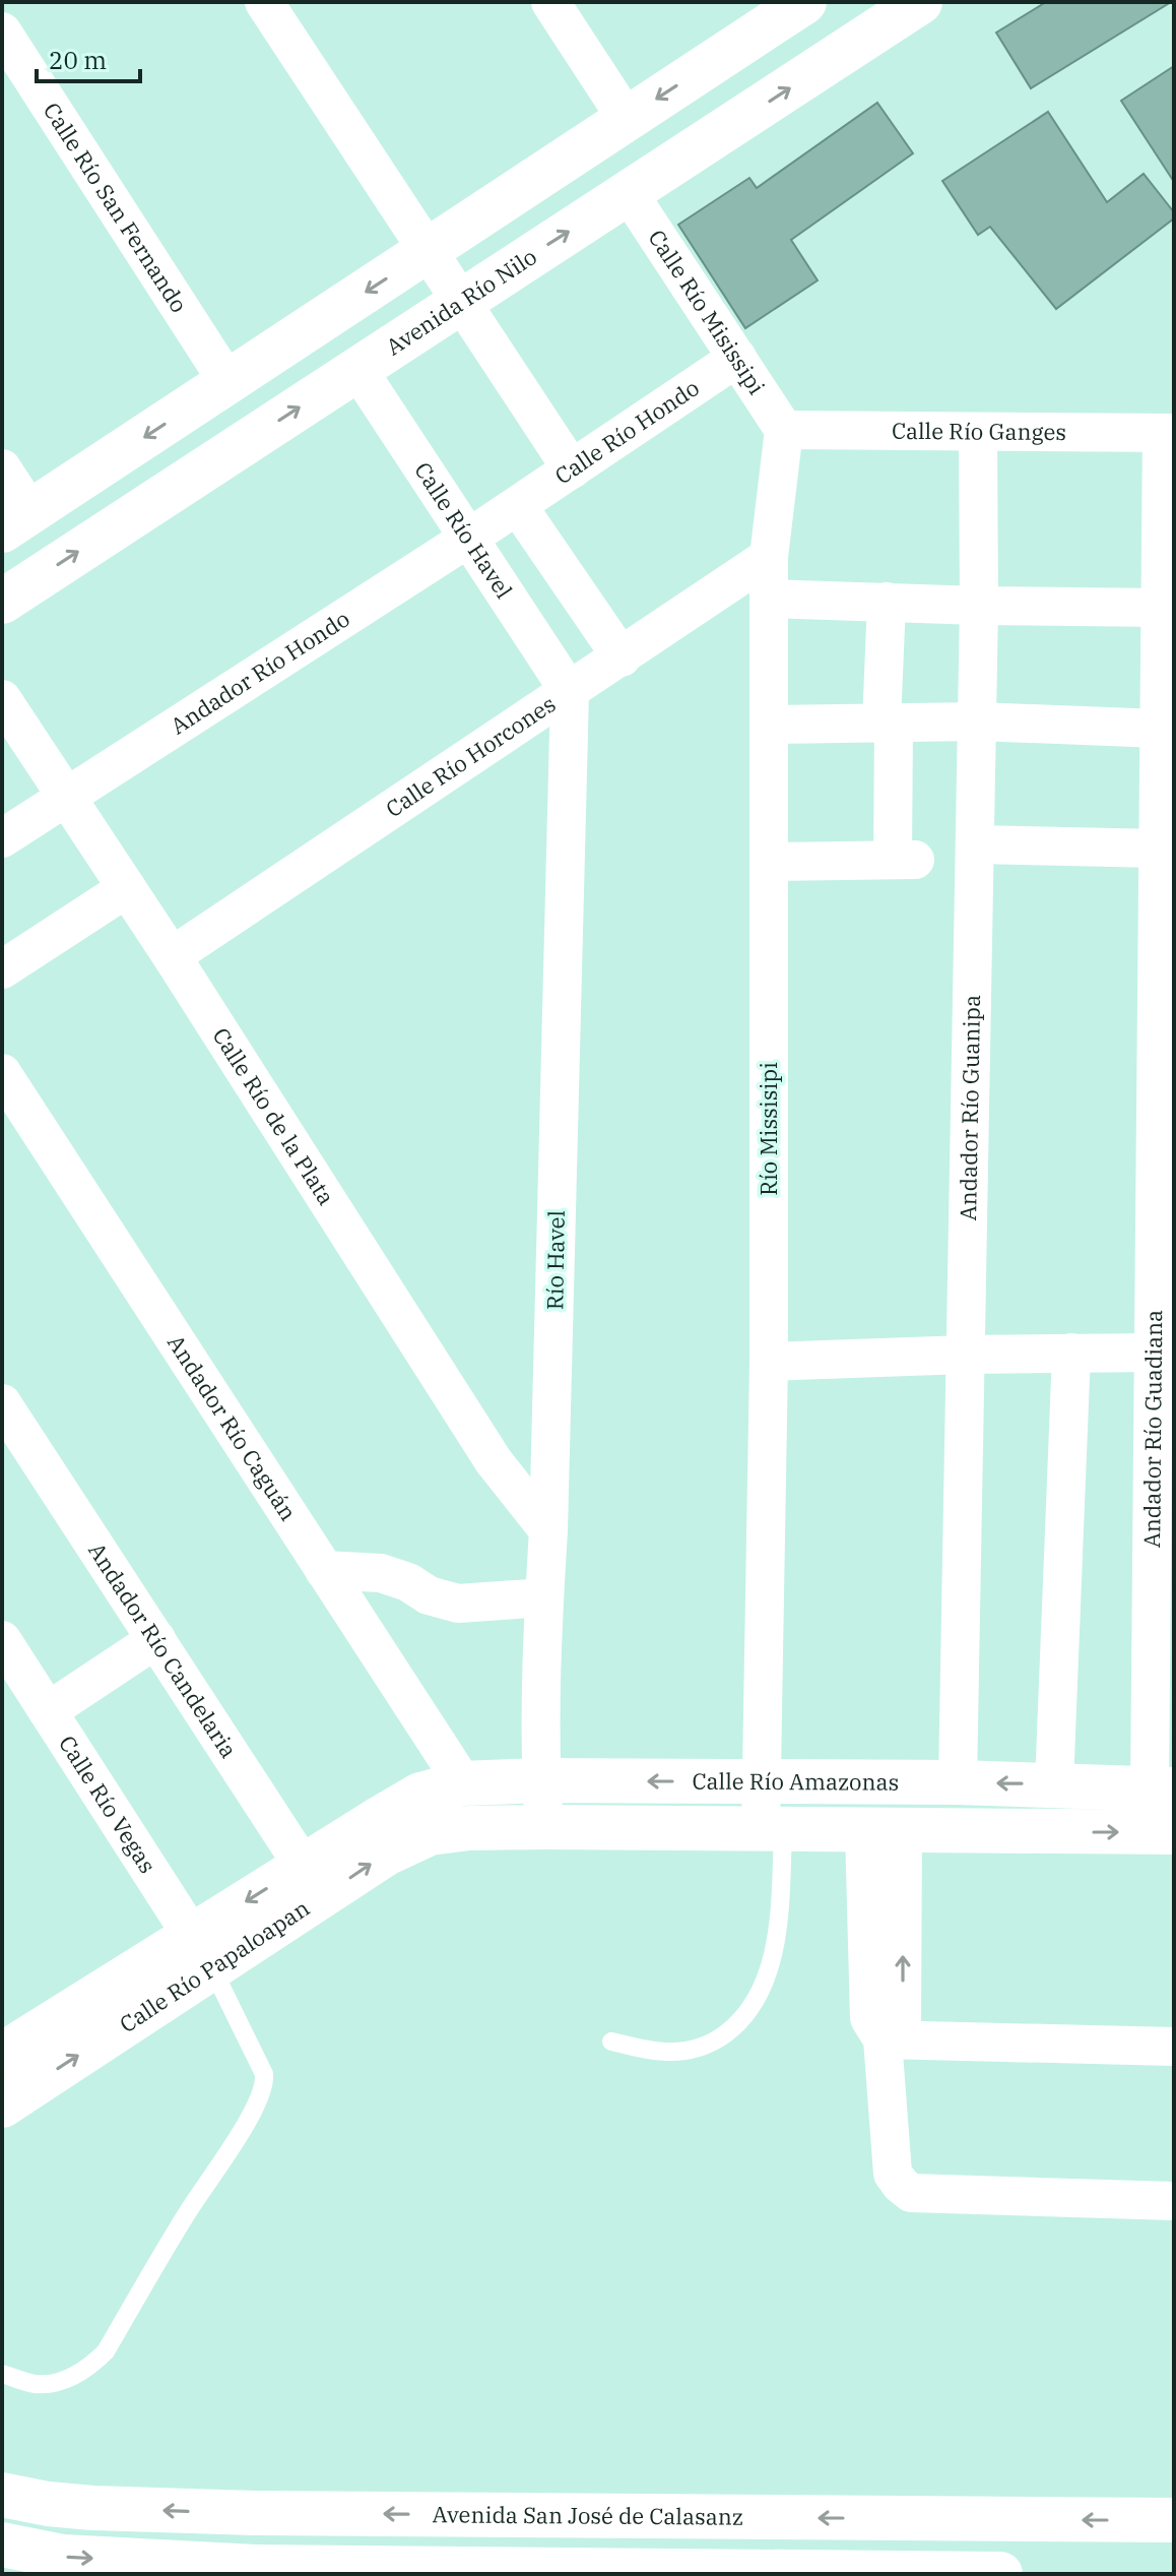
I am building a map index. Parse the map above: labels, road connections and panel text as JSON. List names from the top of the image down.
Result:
{
  "streets": {
    "street": [
      "Calle Río San Fernando",
      "Avenida Río Nilo",
      "Calle Río Misissipi",
      "Calle Río Hondo",
      "Calle Río Ganges",
      "Calle Río Havel",
      "Andador Río Hondo",
      "Calle Río Horcones",
      "Andador Río Guanipa",
      "Calle Río de la Plata",
      "Río Missisipi",
      "Río Havel",
      "Andador Río Guadiana",
      "Andador Río Caguán",
      "Andador Río Candelaria",
      "Calle Río Amazonas",
      "Calle Río Vegas",
      "Calle Río Papaloapan",
      "Avenida San José de Calasanz"
    ]
  },
  "crossings": [
    ["Avenida Río Nilo", "Calle Río Misissipi"],
    ["Avenida Río Nilo", "Calle Río Havel"],
    ["Calle Río Misissipi", "Calle Río Hondo"],
    ["Calle Río Misissipi", "Calle Río Ganges"],
    ["Calle Río Misissipi", "Río Missisipi"],
    ["Calle Río Hondo", "Andador Río Hondo"],
    ["Calle Río Ganges", "Andador Río Guanipa"],
    ["Calle Río Ganges", "Río Missisipi"],
    ["Calle Río Ganges", "Andador Río Guadiana"],
    ["Calle Río Havel", "Andador Río Hondo"],
    ["Calle Río Havel", "Calle Río Horcones"],
    ["Calle Río Havel", "Río Havel"],
    ["Andador Río Hondo", "Calle Río de la Plata"],
    ["Calle Río Horcones", "Calle Río de la Plata"],
    ["Calle Río Horcones", "Río Missisipi"],
    ["Calle Río Horcones", "Río Havel"],
    ["Andador Río Guanipa", "Calle Río Amazonas"],
    ["Calle Río de la Plata", "Río Havel"],
    ["Río Missisipi", "Calle Río Amazonas"],
    ["Río Havel", "Calle Río Amazonas"],
    ["Andador Río Guadiana", "Calle Río Amazonas"],
    ["Andador Río Caguán", "Calle Río Amazonas"],
    ["Andador Río Candelaria", "Calle Río Papaloapan"],
    ["Calle Río Amazonas", "Calle Río Papaloapan"],
    ["Calle Río Vegas", "Calle Río Papaloapan"]
  ],
  "scale_bar": "20 m"
}
